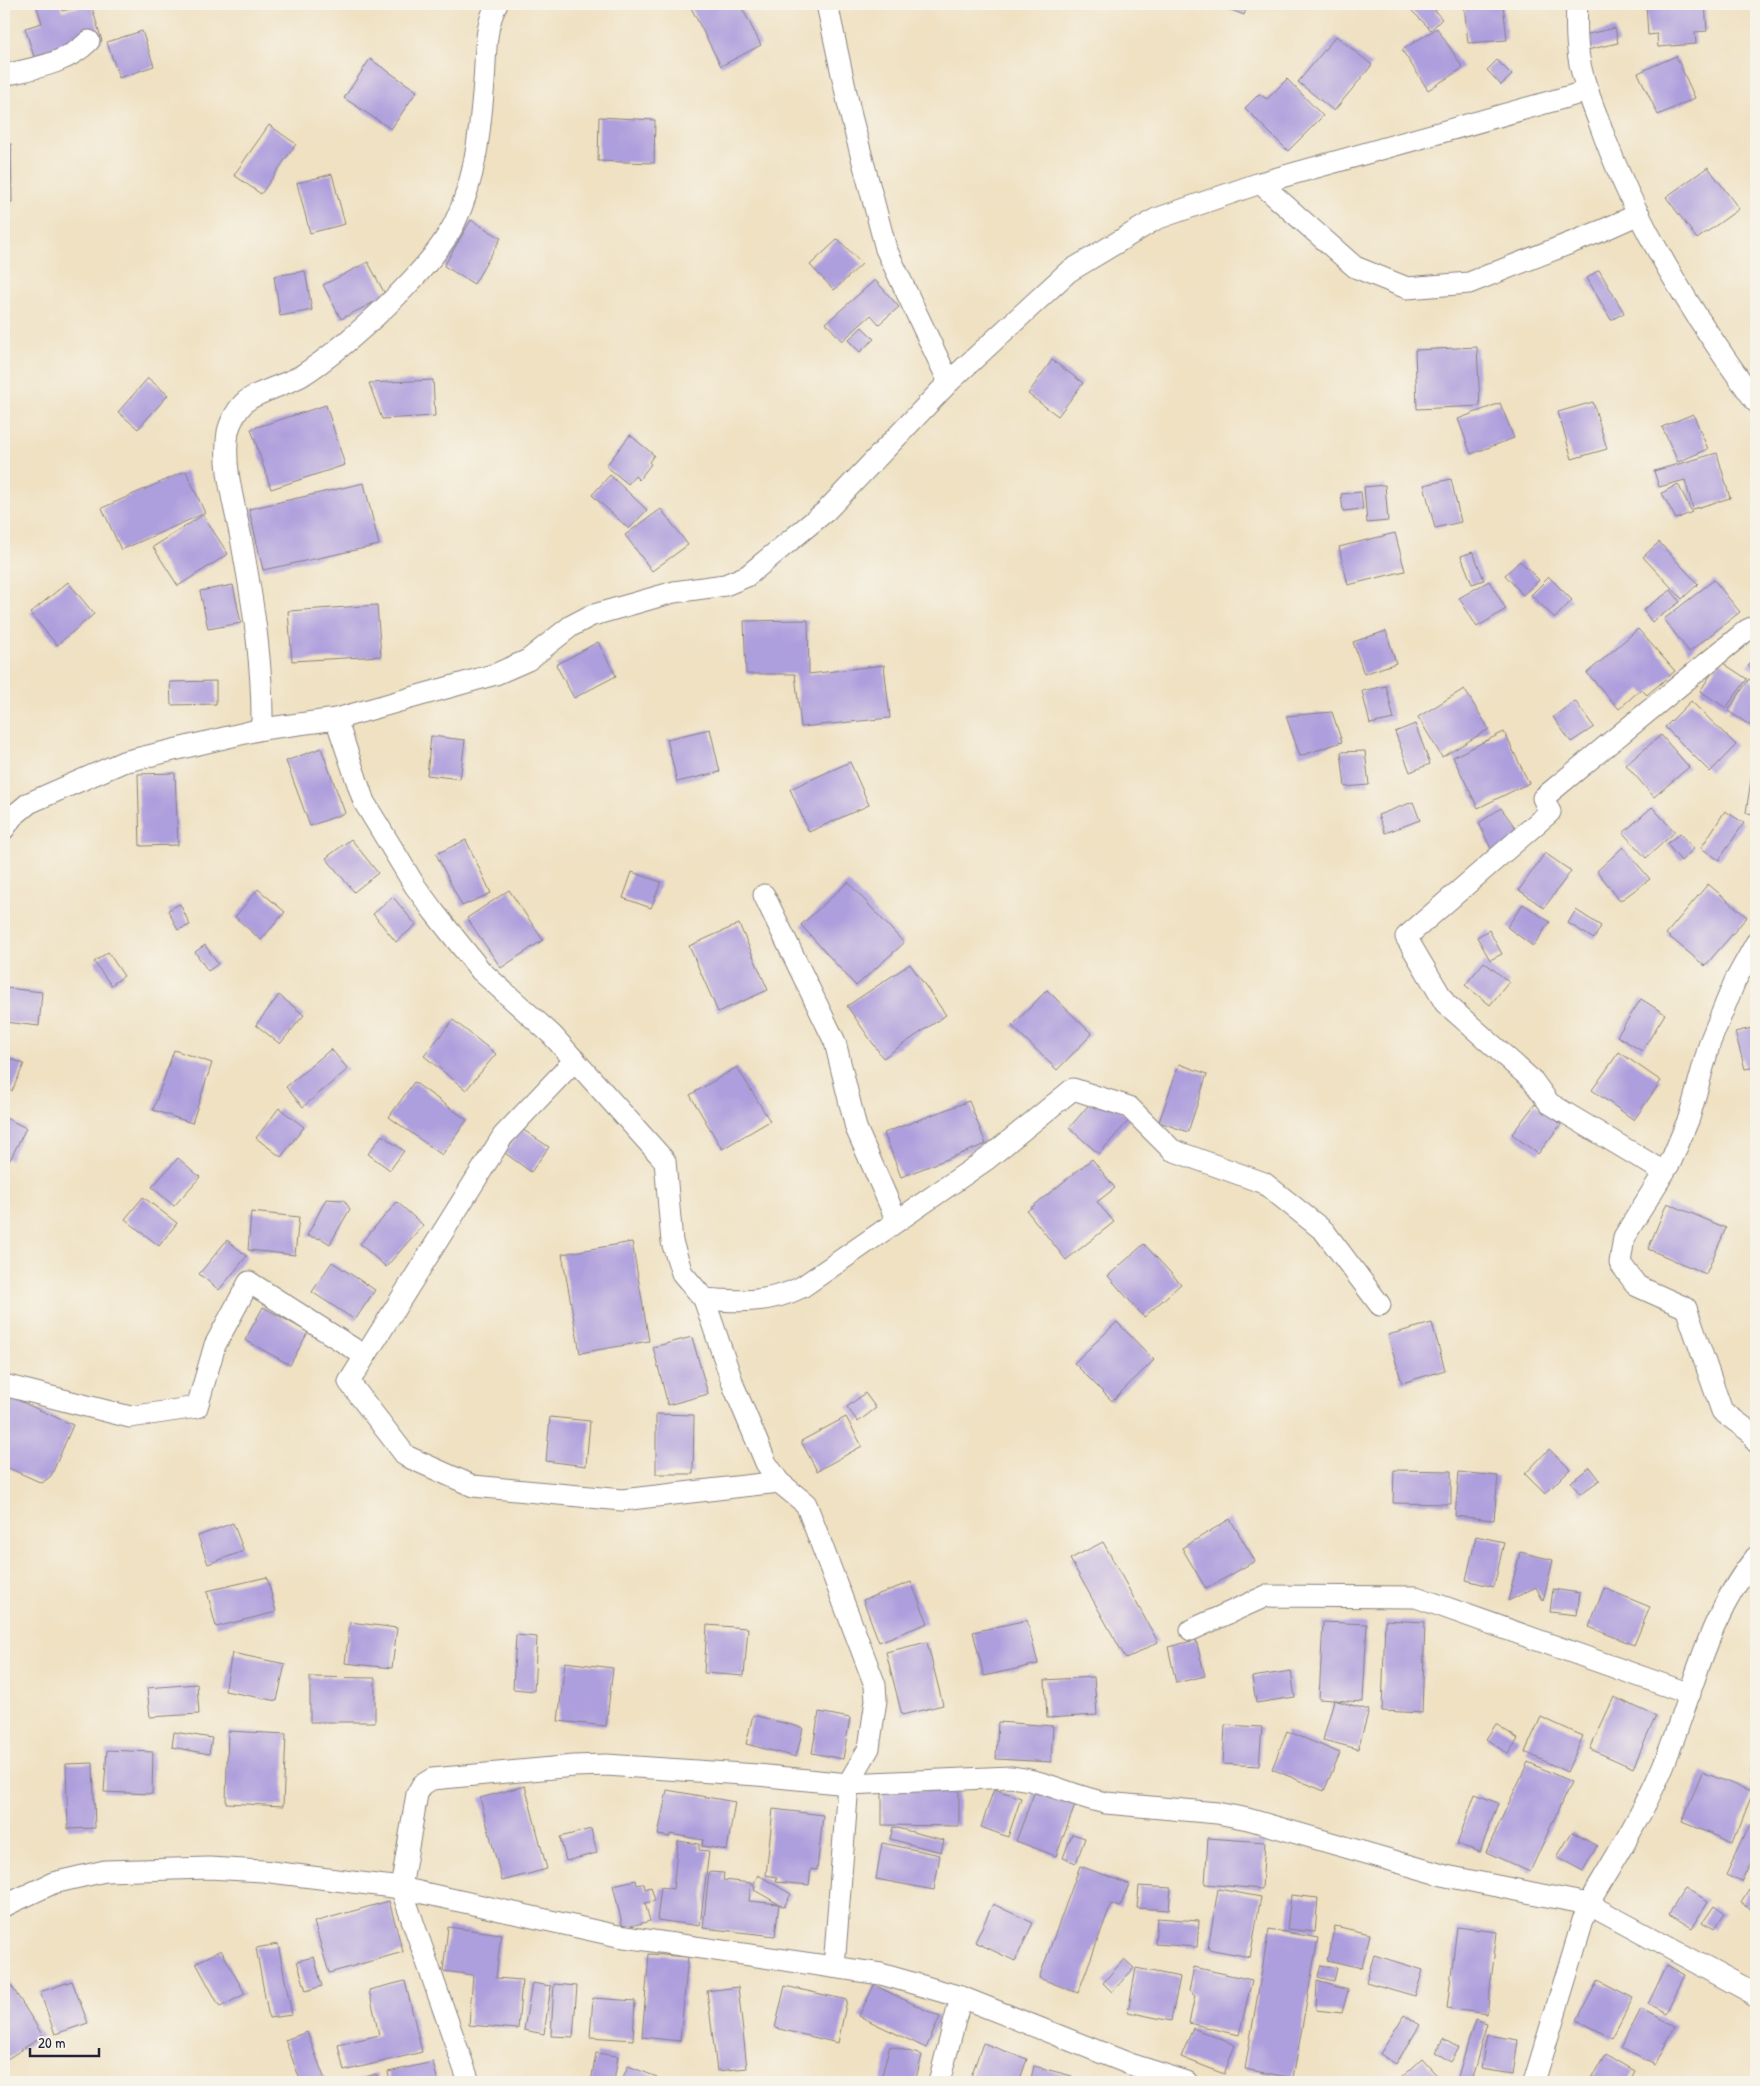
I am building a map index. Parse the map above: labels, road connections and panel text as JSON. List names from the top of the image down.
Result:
{
  "scale_bar": "20 m"
}
